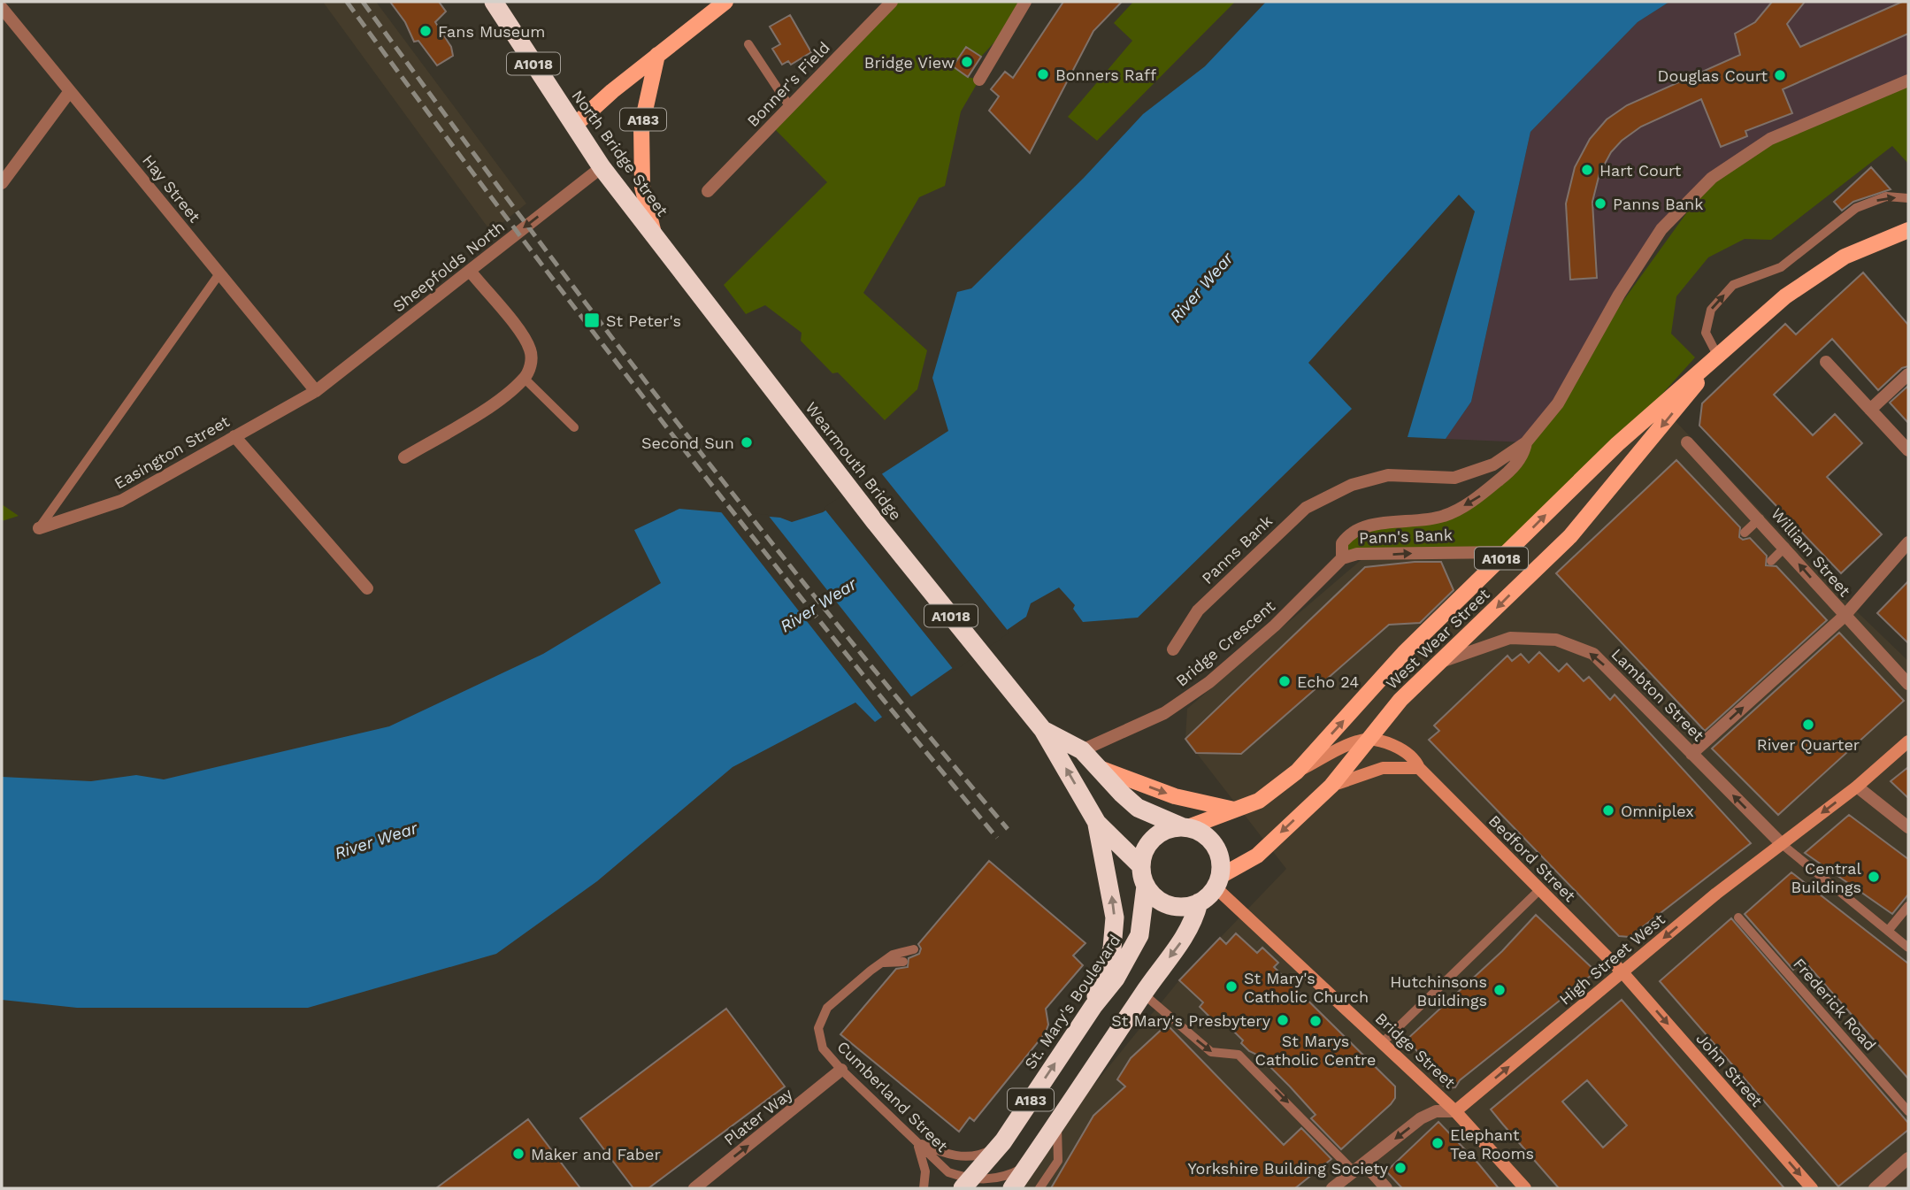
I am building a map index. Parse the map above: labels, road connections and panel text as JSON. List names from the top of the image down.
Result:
{
  "streets": {
    "highway": [
      "A1018",
      "A183",
      "North Bridge Street",
      "Wearmouth Bridge",
      "St. Mary's Boulevard"
    ],
    "main road": ["West Wear Street"],
    "street": [
      "Bonner's Field",
      "Hay Street",
      "Sheepfolds North",
      "Easington Street",
      "Pann's Bank",
      "Panns Bank",
      "William Street",
      "Bridge Crescent",
      "Lambton Street",
      "Bedford Street",
      "High Street West",
      "Bridge Street",
      "John Street",
      "Plater Way"
    ],
    "lane": ["Frederick Road", "Cumberland Street"]
  },
  "crossings": [
    ["A1018", "A183"],
    ["A1018", "Wearmouth Bridge"],
    ["A1018", "West Wear Street"],
    ["A1018", "Bridge Crescent"],
    ["A1018", "St. Mary's Boulevard"],
    ["A1018", "Bridge Street"],
    ["A183", "North Bridge Street"],
    ["A183", "Wearmouth Bridge"],
    ["A183", "West Wear Street"],
    ["A183", "St. Mary's Boulevard"],
    ["A183", "Bridge Street"],
    ["A183", "Cumberland Street"],
    ["North Bridge Street", "Sheepfolds North"],
    ["North Bridge Street", "Wearmouth Bridge"],
    ["Hay Street", "Sheepfolds North"],
    ["Hay Street", "Easington Street"],
    ["Sheepfolds North", "Easington Street"],
    ["Pann's Bank", "West Wear Street"],
    ["Pann's Bank", "Bridge Crescent"],
    ["West Wear Street", "Lambton Street"],
    ["West Wear Street", "Bedford Street"],
    ["West Wear Street", "St. Mary's Boulevard"],
    ["West Wear Street", "Bridge Street"],
    ["Lambton Street", "High Street West"],
    ["Bedford Street", "High Street West"],
    ["Bedford Street", "John Street"],
    ["High Street West", "Bridge Street"],
    ["High Street West", "John Street"],
    ["St. Mary's Boulevard", "Bridge Street"],
    ["St. Mary's Boulevard", "Cumberland Street"],
    ["Cumberland Street", "Plater Way"]
  ],
  "one_way": [
    "Sheepfolds North",
    "Pann's Bank",
    "Lambton Street",
    "John Street",
    "Plater Way"
  ],
  "water": ["River Wear"],
  "places": {
    "other": [
      "Fans Museum",
      "Bridge View",
      "Bonners Raff",
      "Douglas Court",
      "Hart Court",
      "Panns Bank",
      "Second Sun",
      "Echo 24",
      "River Quarter",
      "Omniplex",
      "Central Buildings",
      "St Mary's Catholic Church",
      "Hutchinsons Buildings",
      "St Mary's Presbytery",
      "St Marys Catholic Centre",
      "Elephant Tea Rooms",
      "Maker and Faber",
      "Yorkshire Building Society"
    ],
    "transit": ["St Peter's"]
  }
}
